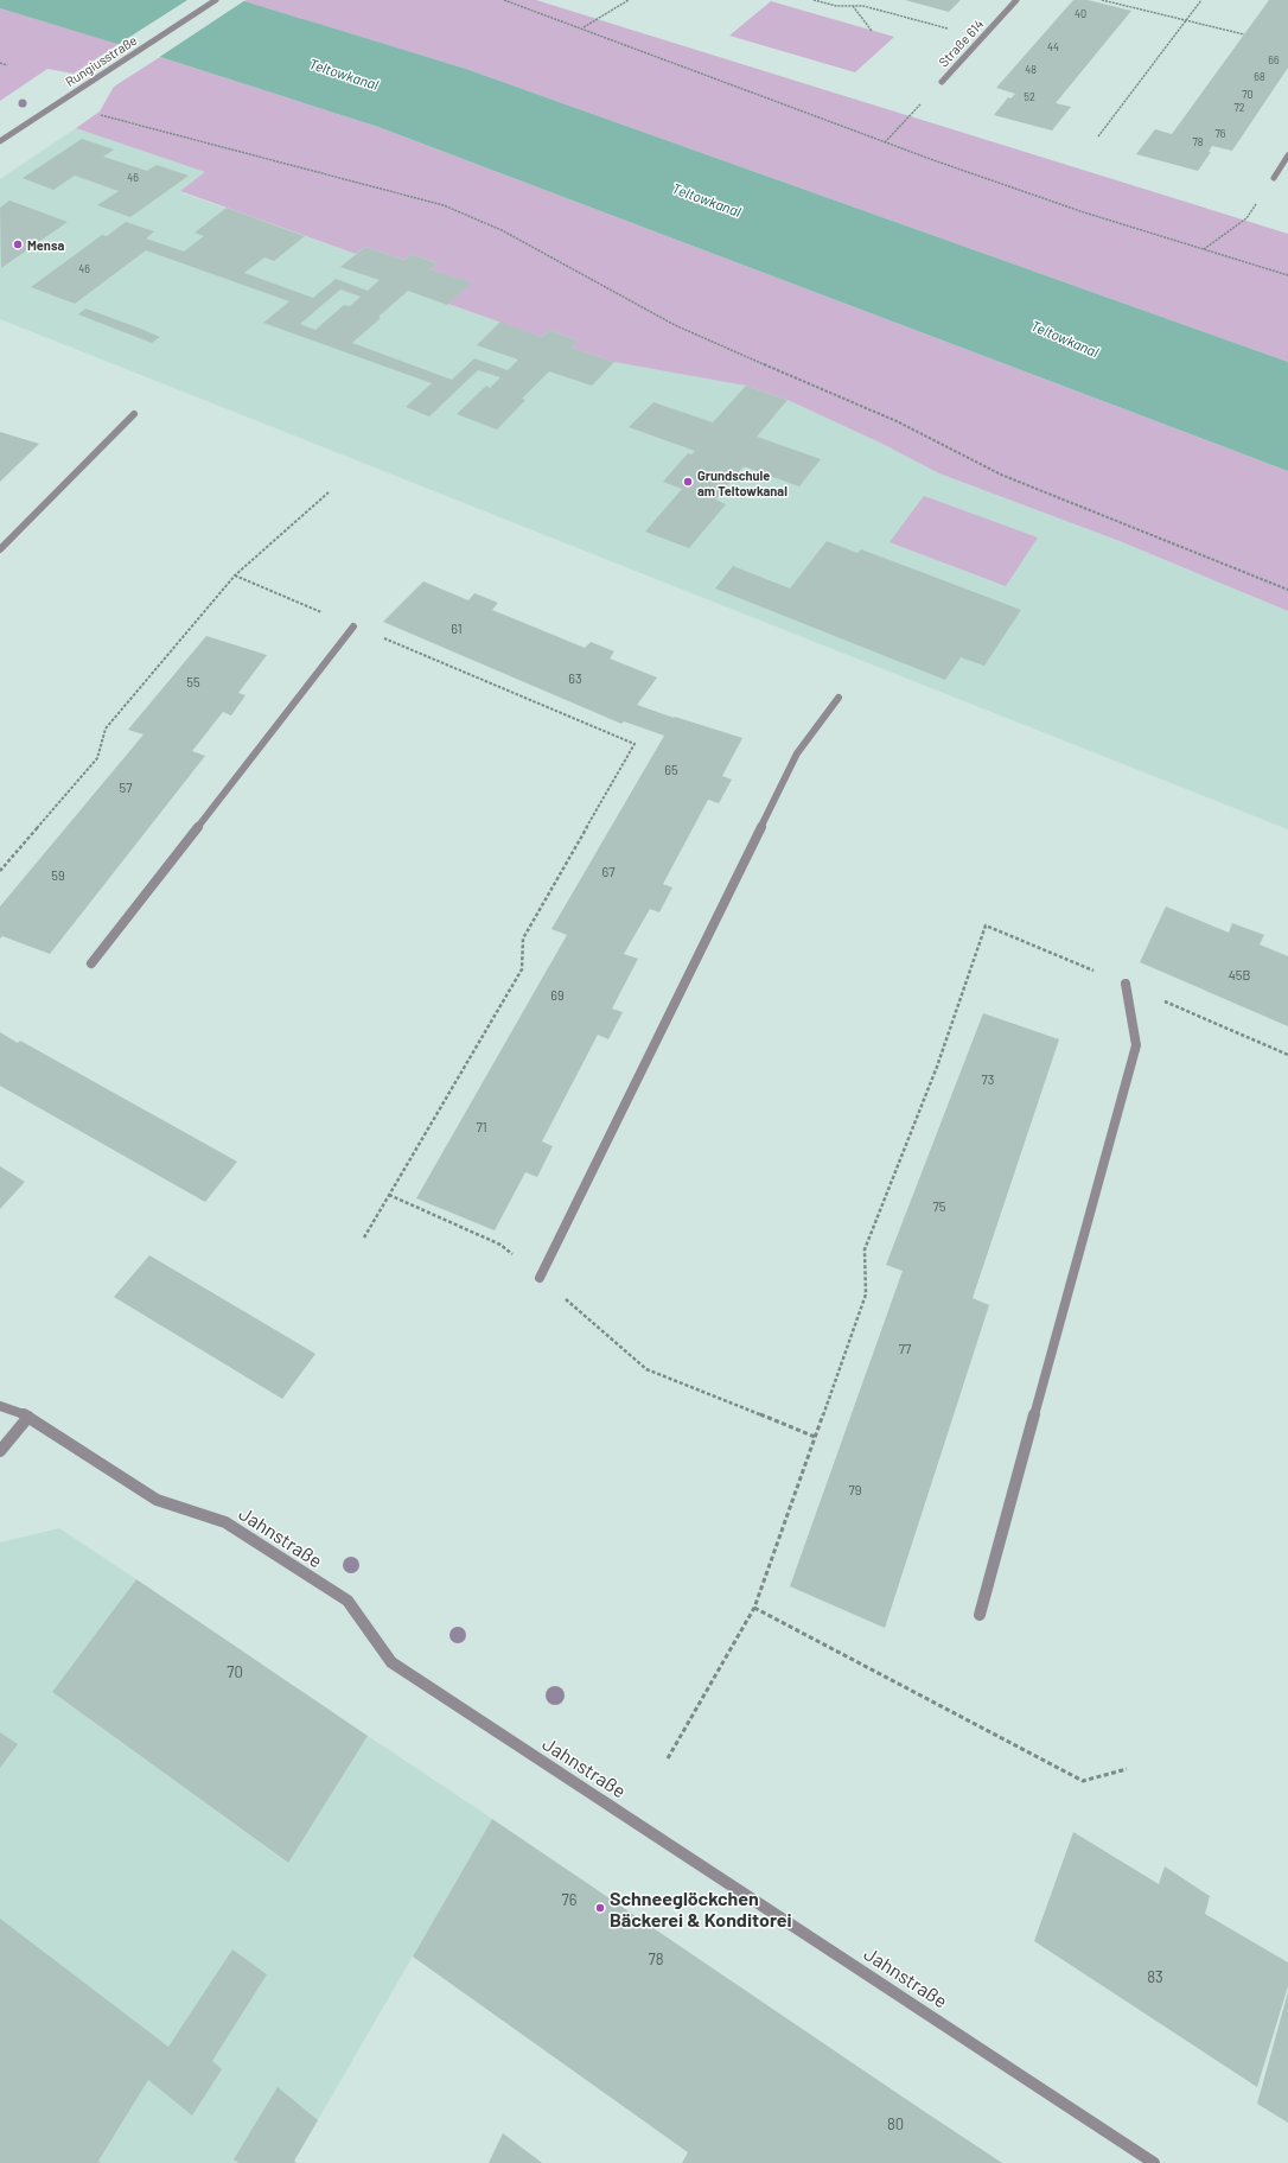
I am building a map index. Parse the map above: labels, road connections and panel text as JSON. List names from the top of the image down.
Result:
{
  "streets": {
    "street": ["Straße 614", "Rungiusstraße", "Jahnstraße"]
  },
  "water": ["Teltowkanal"],
  "places": ["Mensa", "Grundschule am Teltowkanal", "Schneeglöckchen Bäckerei & Konditorei"],
  "house_numbers": [
    "40",
    "44",
    "66",
    "48",
    "68",
    "70",
    "52",
    "72",
    "76",
    "78",
    "46",
    "46",
    "61",
    "63",
    "55",
    "65",
    "57",
    "67",
    "59",
    "45B",
    "69",
    "73",
    "71",
    "75",
    "77",
    "79",
    "70",
    "76",
    "78",
    "83",
    "80"
  ]
}
